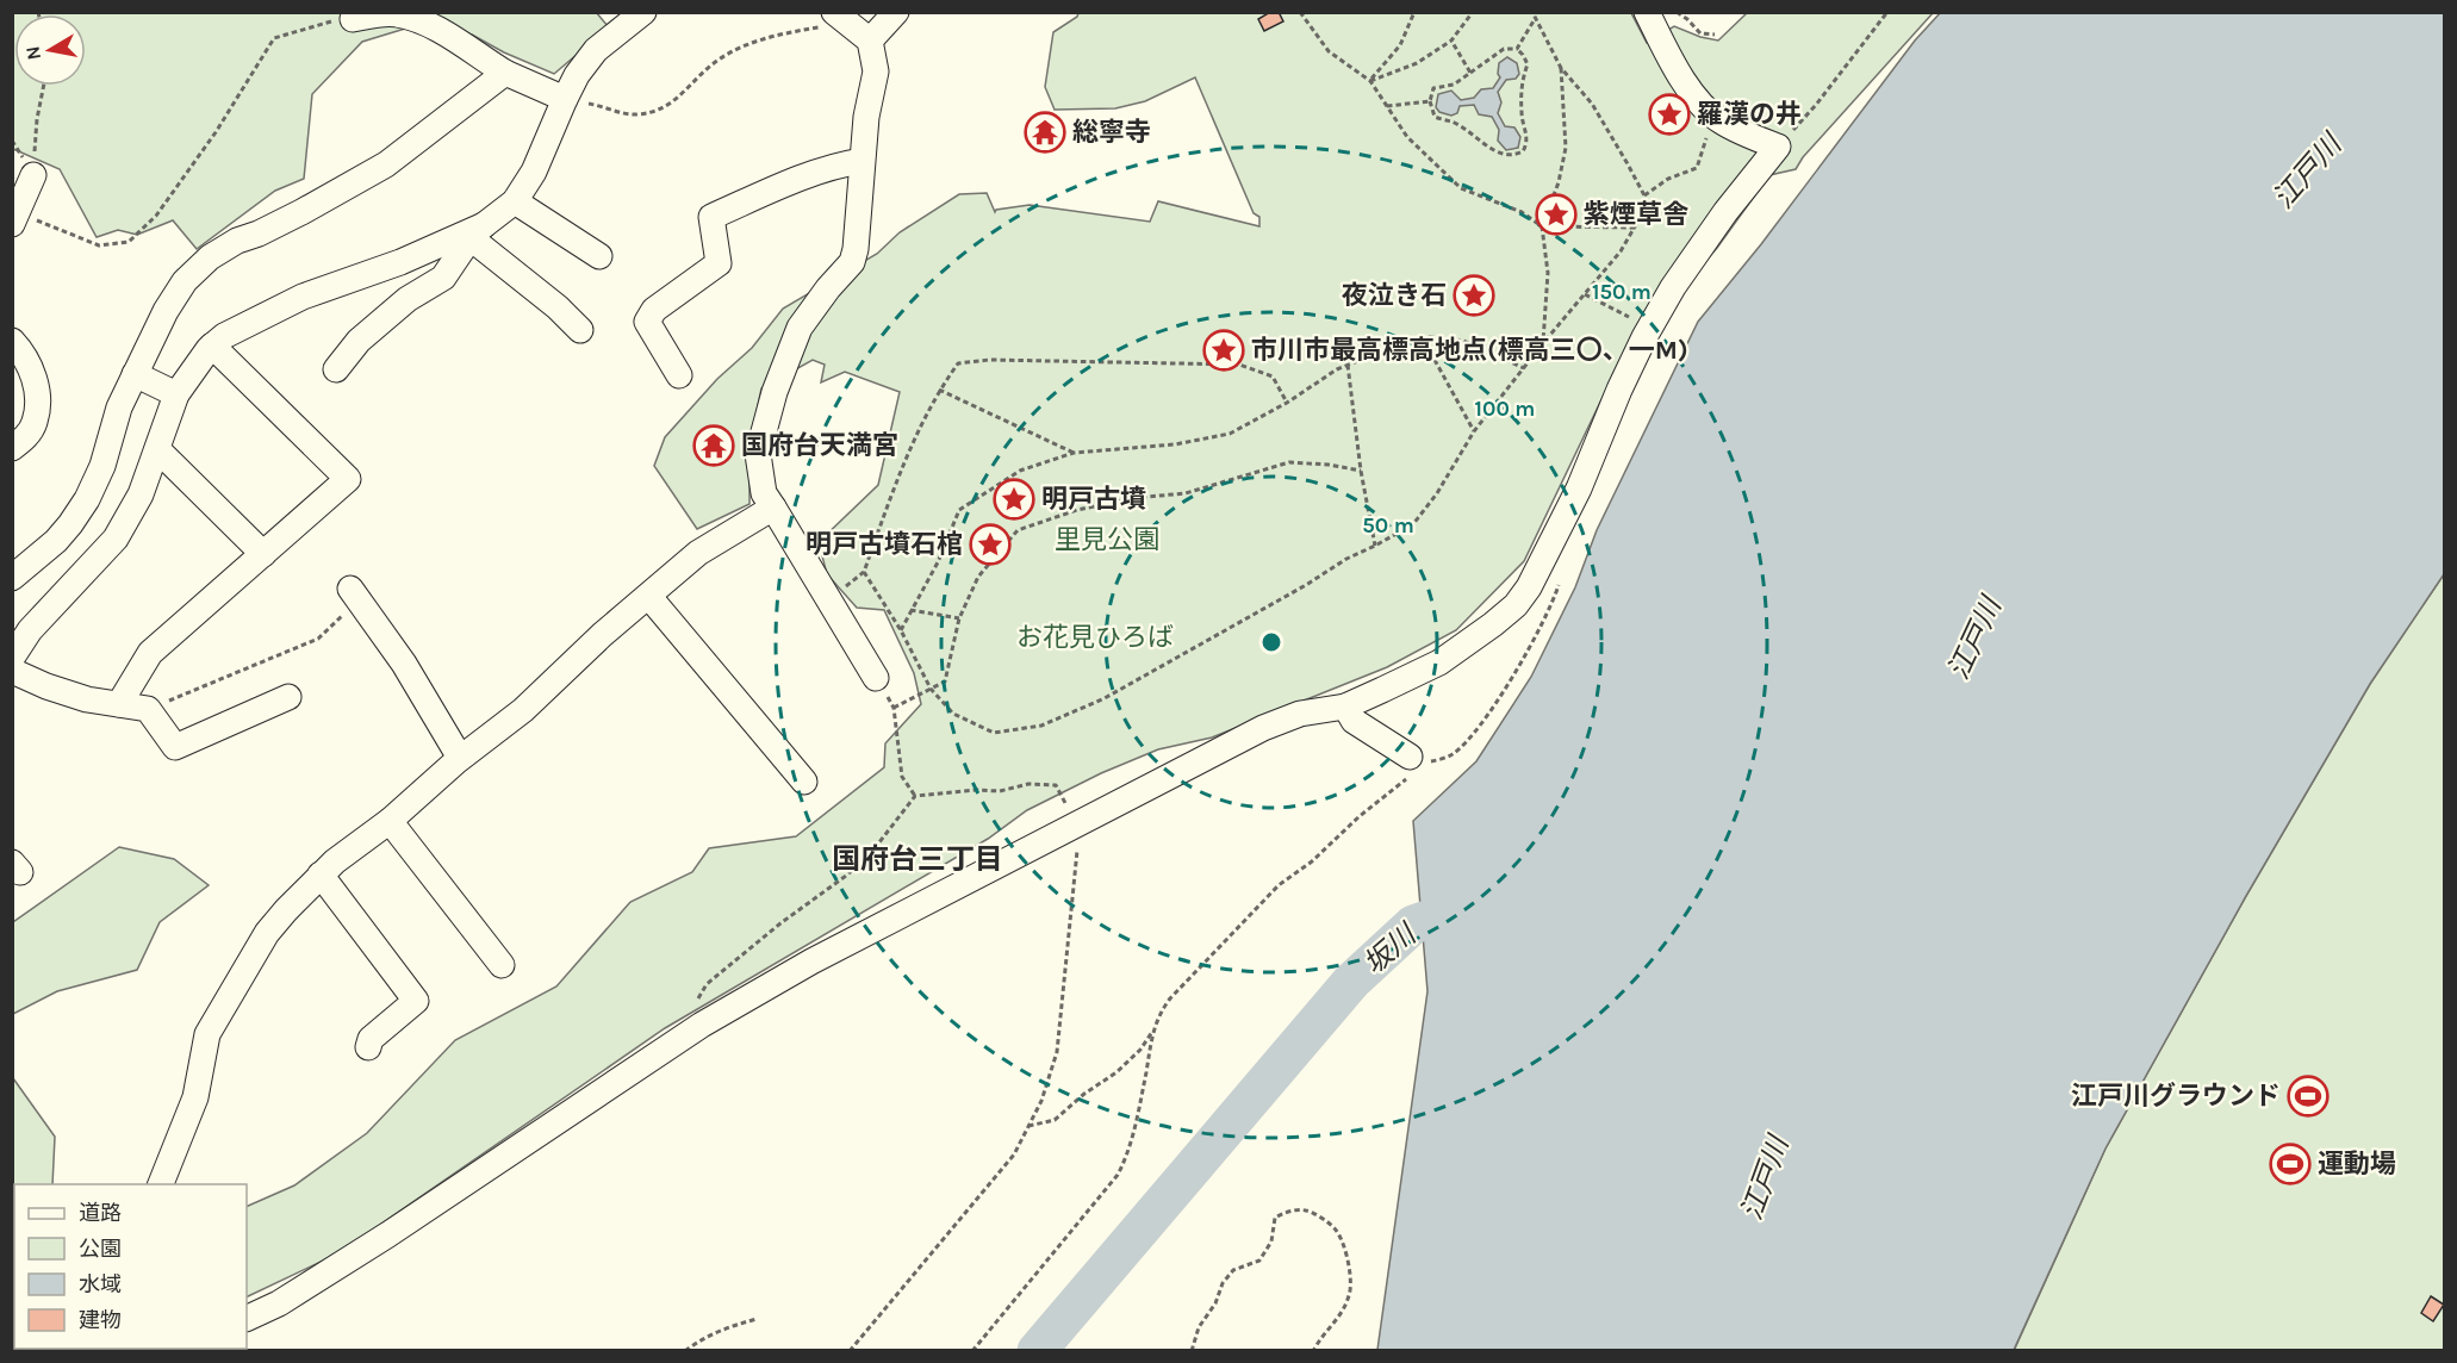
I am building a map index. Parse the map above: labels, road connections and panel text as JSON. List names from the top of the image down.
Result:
{
  "districts": ["国府台三丁目"],
  "water": ["江戸川", "坂川"],
  "parks": ["里見公園", "お花見ひろば"],
  "places": {
    "place": [
      "羅漢の井",
      "紫煙草舎",
      "夜泣き石",
      "市川市最高標高地点(標高三〇、一M)",
      "明戸古墳",
      "明戸古墳石棺"
    ],
    "temple": ["総寧寺", "国府台天満宮"],
    "sports": ["江戸川グラウンド", "運動場"]
  },
  "legend": [
    "道路",
    "公園",
    "水域",
    "建物"
  ],
  "north": "left",
  "rings": ["150 m", "100 m", "50 m"]
}
